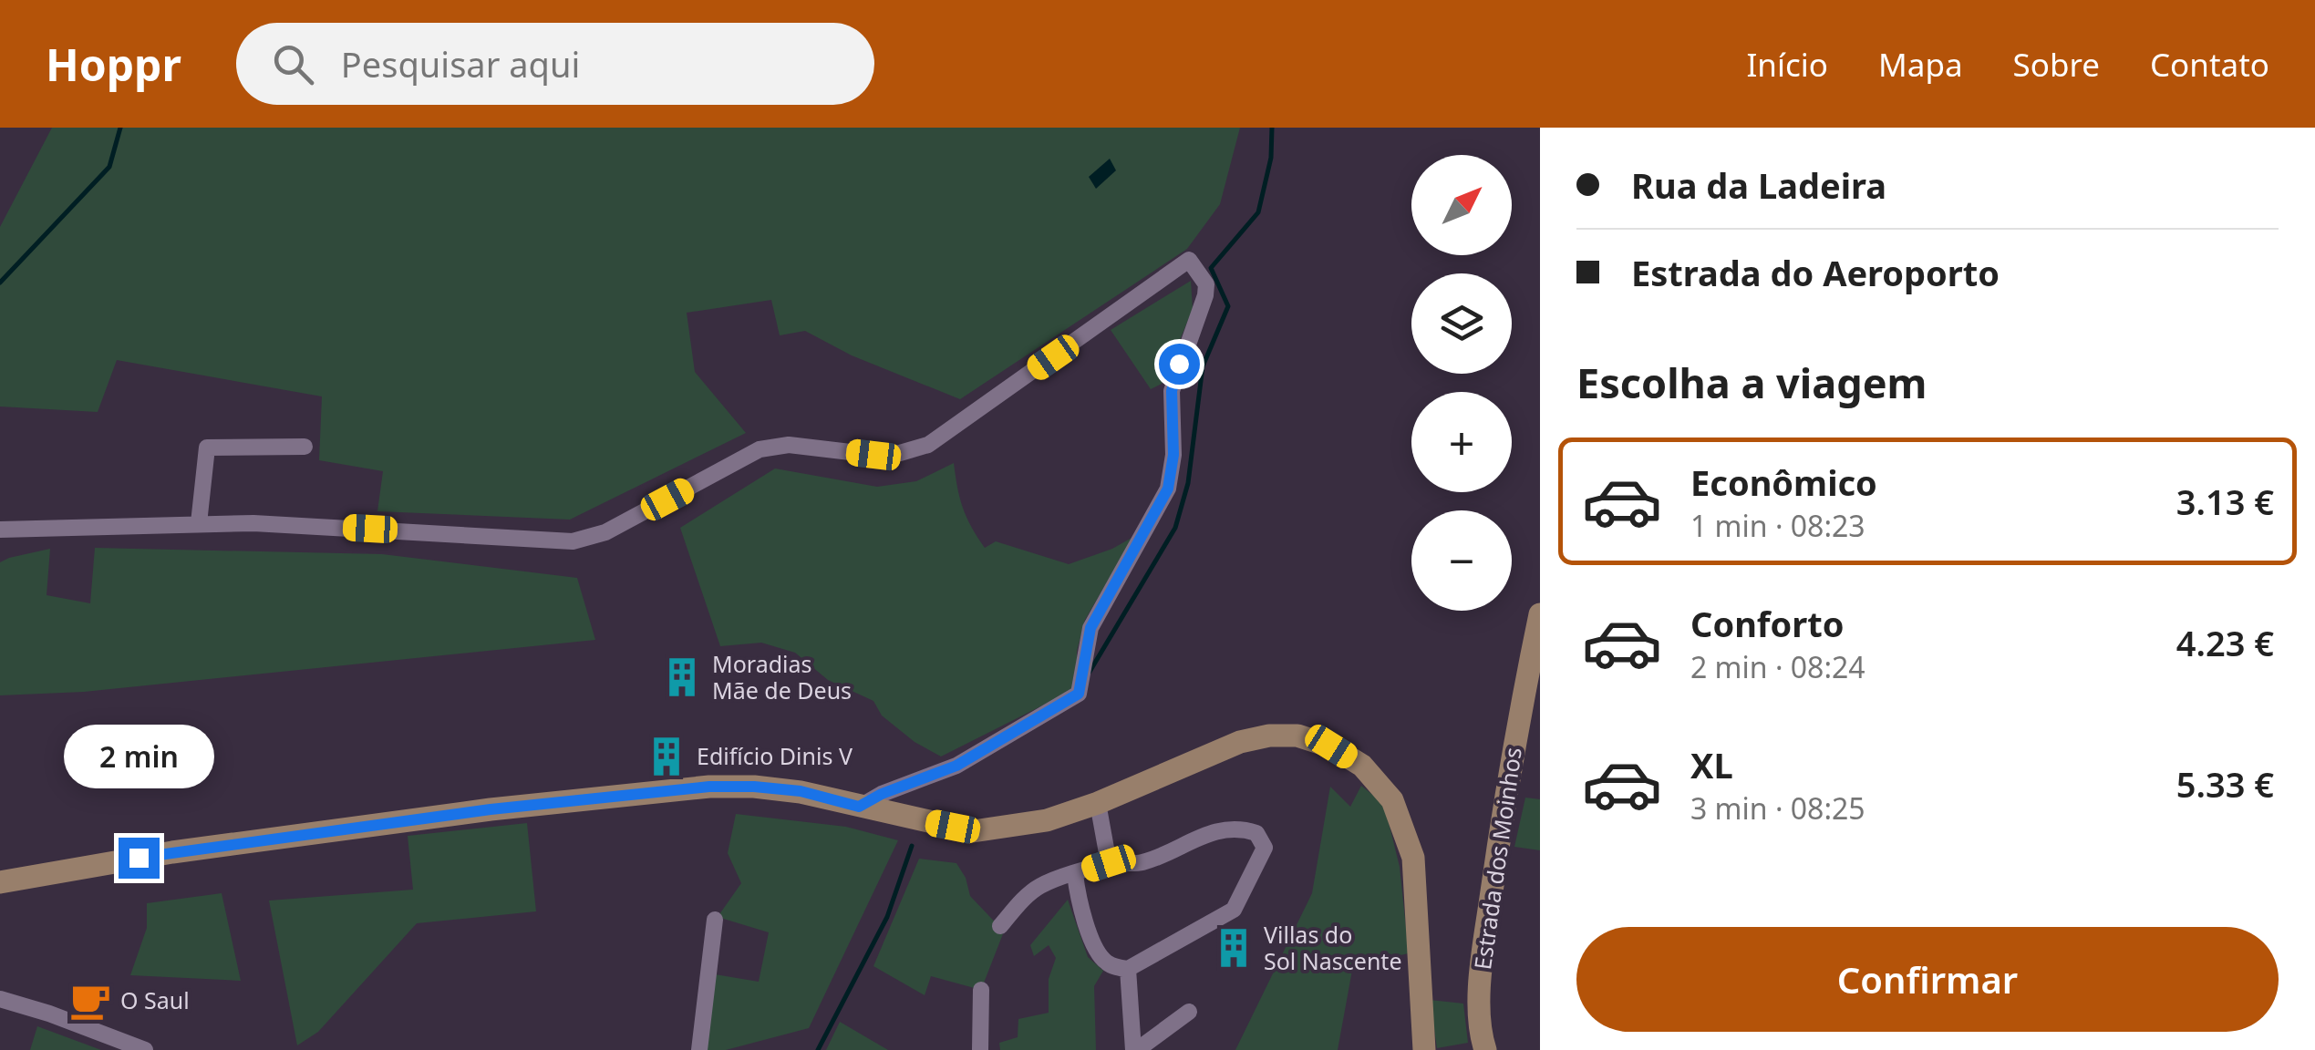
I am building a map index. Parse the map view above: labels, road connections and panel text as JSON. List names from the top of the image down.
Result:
{
  "streets": {
    "main road": ["Estrada dos Moinhos"]
  },
  "places": {
    "building": ["Moradias Mãe de Deus", "Edifício Dinis V", "Villas do Sol Nascente"],
    "cafe": ["O Saul"]
  },
  "north": "top right",
  "page": {
    "header": "Hoppr",
    "search": "Pesquisar aqui",
    "nav": [
      "Início",
      "Mapa",
      "Sobre",
      "Contato"
    ],
    "banner": ["Rua da Ladeira", "Estrada do Aeroporto"],
    "map_buttons": ["+", "−"],
    "heading": "Escolha a viagem",
    "list": [
      {
        "name": "Econômico",
        "note": "1 min · 08:23",
        "value": "3.13 €"
      },
      {
        "name": "Conforto",
        "note": "2 min · 08:24",
        "value": "4.23 €"
      },
      {
        "name": "XL",
        "note": "3 min · 08:25",
        "value": "5.33 €"
      }
    ],
    "bubble": "2 min",
    "buttons": "Confirmar"
  }
}
